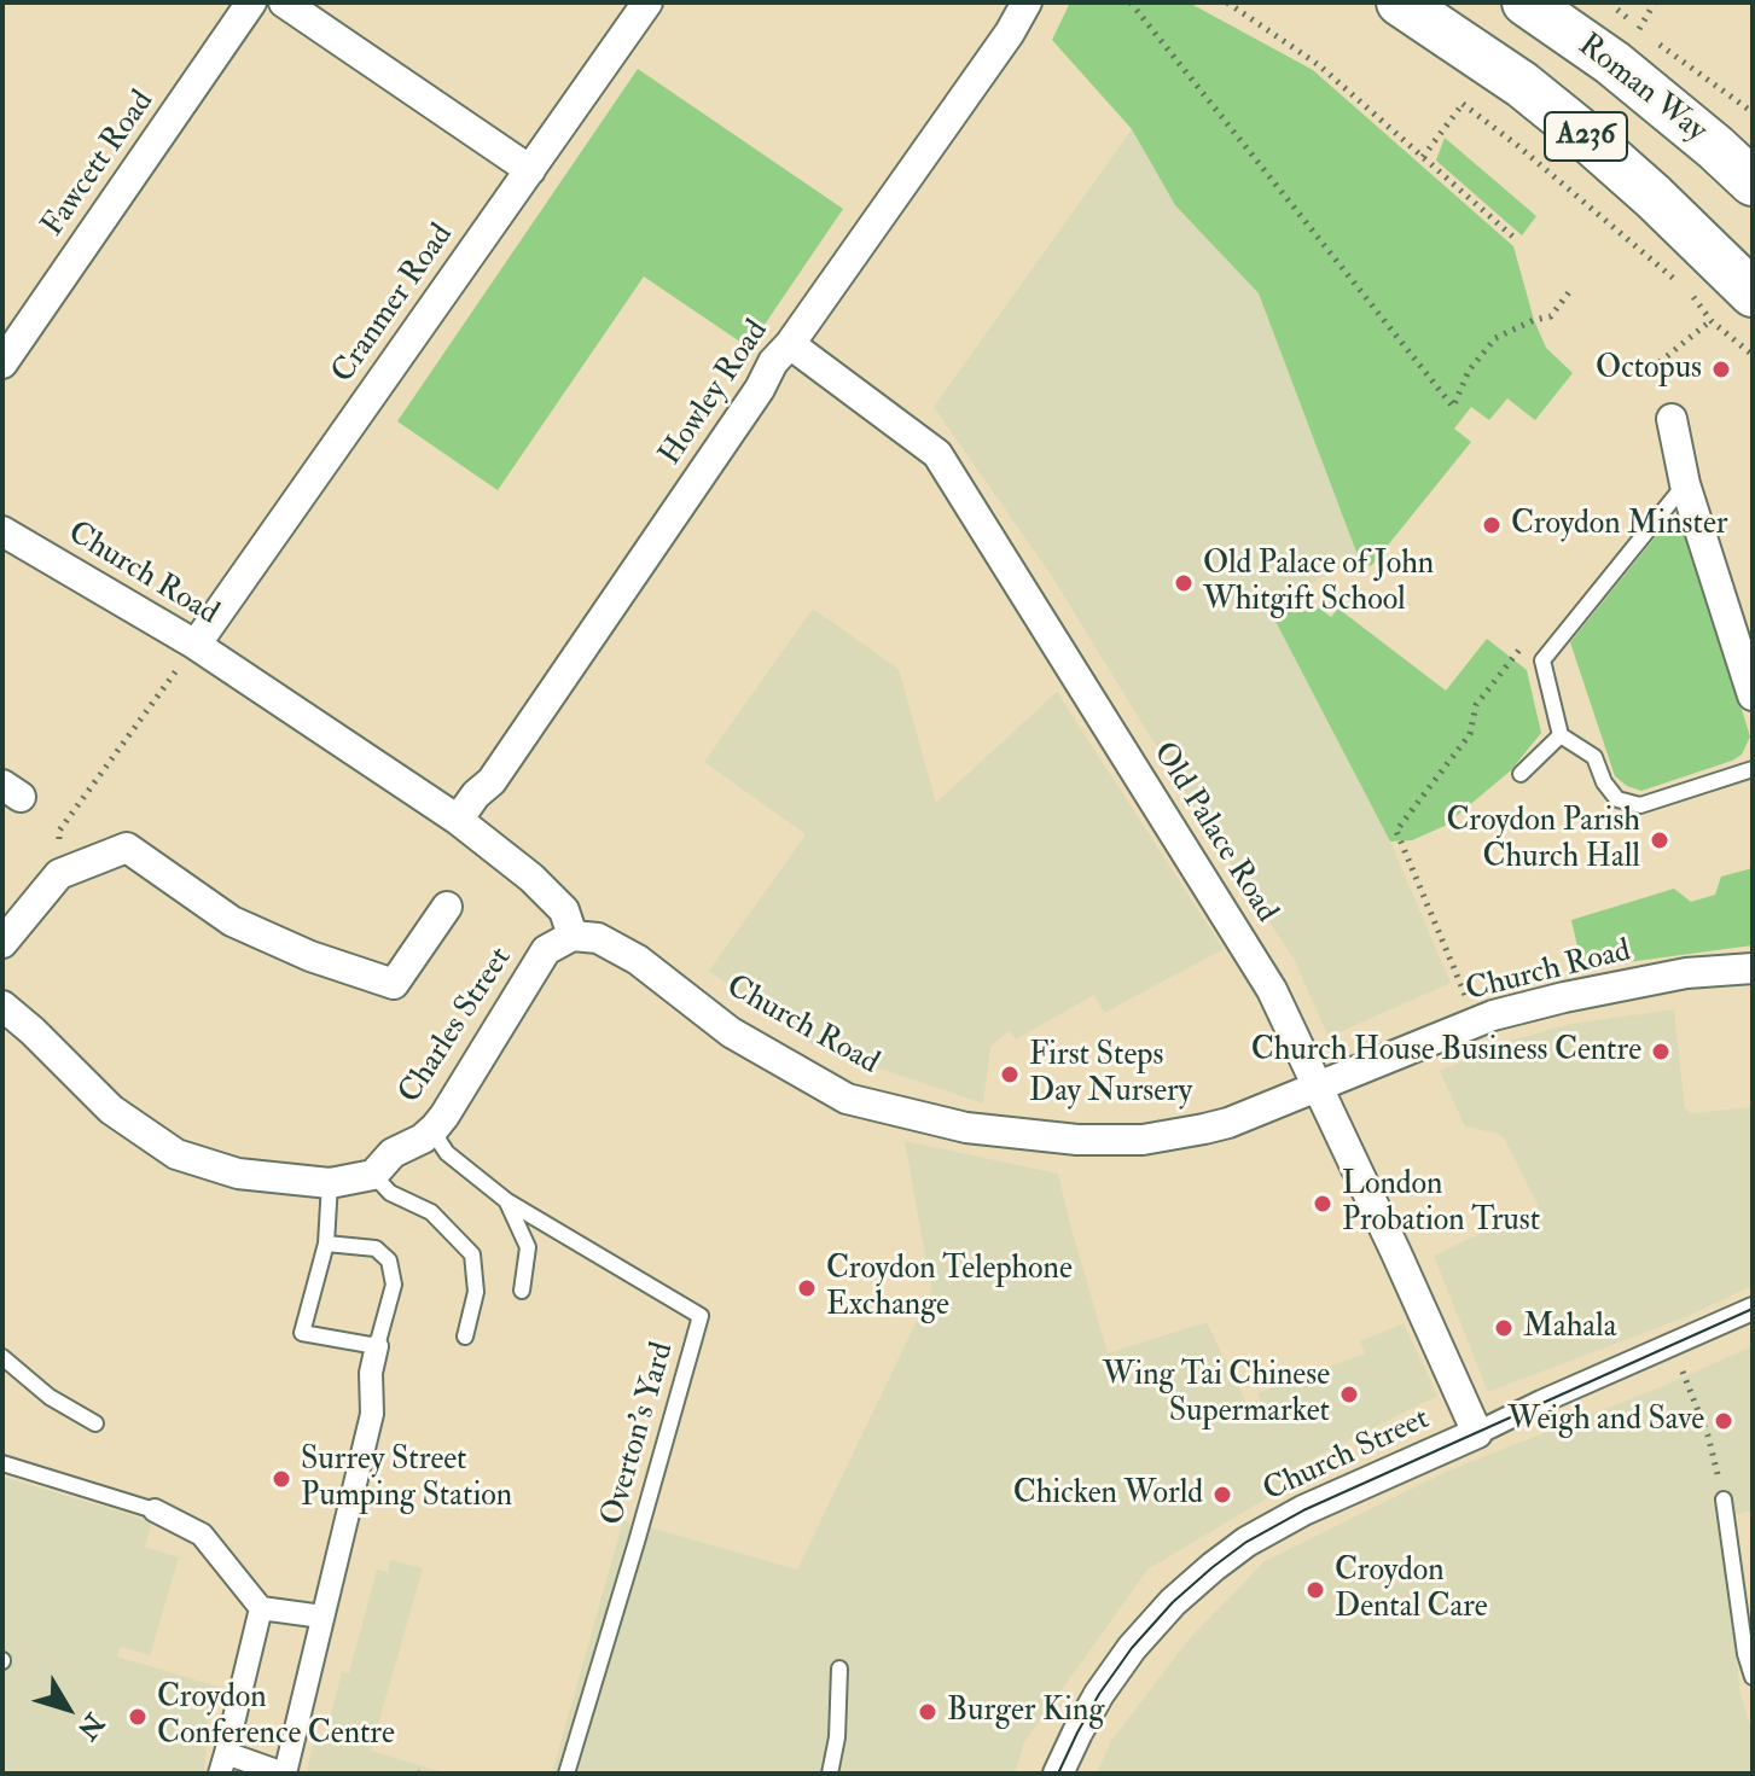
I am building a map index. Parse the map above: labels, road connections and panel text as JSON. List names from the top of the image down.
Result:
{
  "streets": {
    "main road": ["Roman Way", "A236"],
    "street": [
      "Fawcett Road",
      "Cranmer Road",
      "Howley Road",
      "Church Road",
      "Old Palace Road",
      "Charles Street",
      "Church Street"
    ],
    "lane": ["Overton's Yard"]
  },
  "crossings": [
    ["Cranmer Road", "Church Road"],
    ["Howley Road", "Church Road"],
    ["Howley Road", "Old Palace Road"],
    ["Church Road", "Old Palace Road"],
    ["Church Road", "Charles Street"],
    ["Old Palace Road", "Church Street"],
    ["Charles Street", "Overton's Yard"]
  ],
  "places": [
    "Octopus",
    "Croydon Minster",
    "Old Palace of John Whitgift School",
    "Croydon Parish Church Hall",
    "Church House Business Centre",
    "First Steps Day Nursery",
    "London Probation Trust",
    "Croydon Telephone Exchange",
    "Mahala",
    "Wing Tai Chinese Supermarket",
    "Weigh and Save",
    "Surrey Street Pumping Station",
    "Chicken World",
    "Croydon Dental Care",
    "Burger King",
    "Croydon Conference Centre"
  ],
  "north": "bottom right"
}
